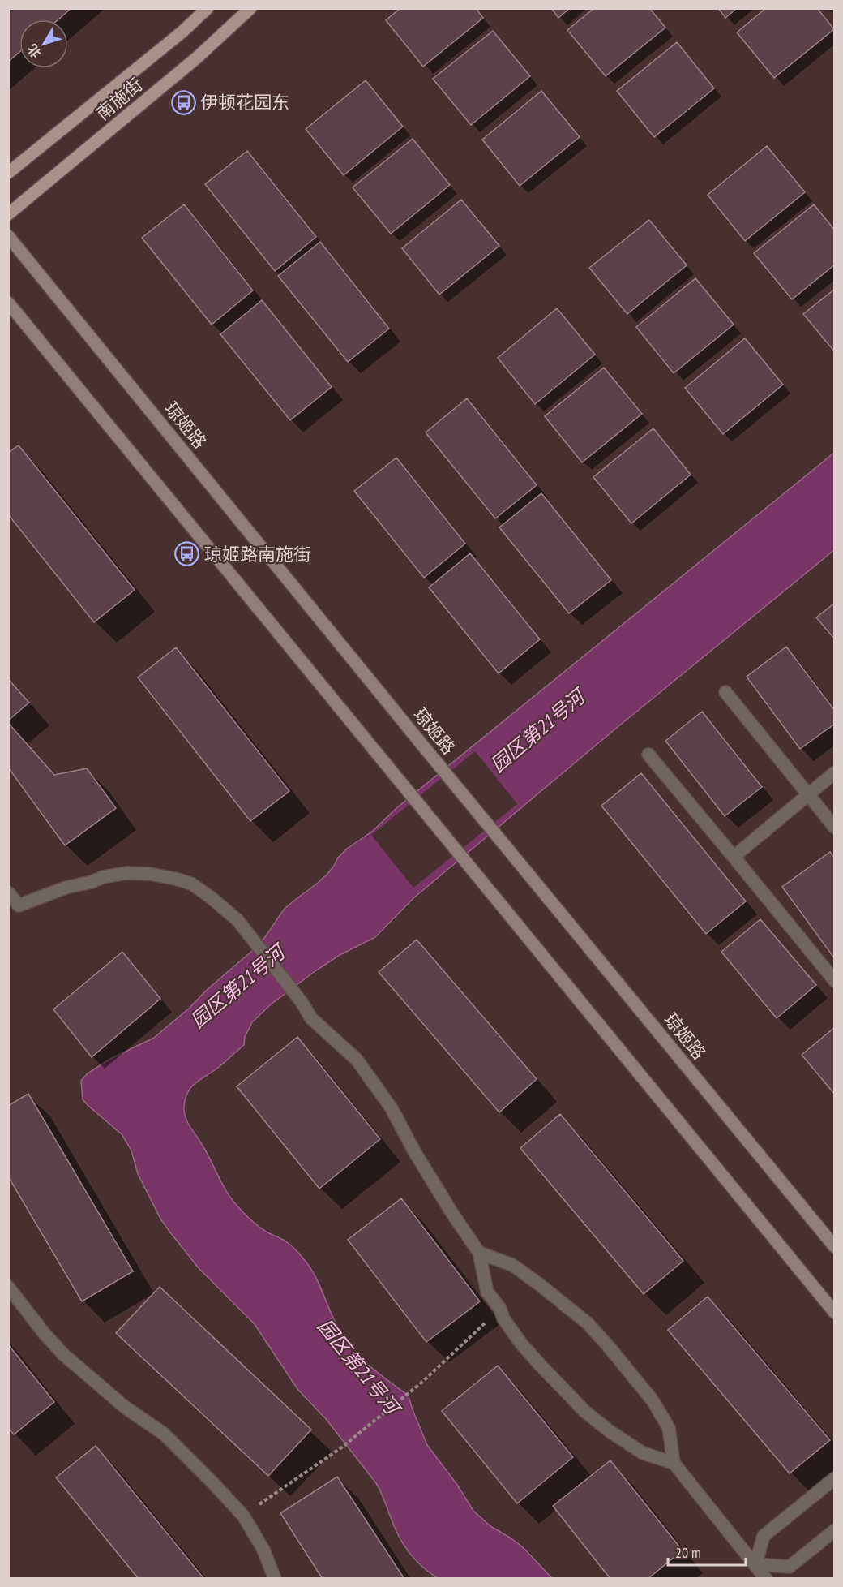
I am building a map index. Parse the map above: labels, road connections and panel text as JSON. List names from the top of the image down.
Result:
{
  "streets": {
    "main road": ["南施街", "琼姬路"]
  },
  "water": ["园区第21号河"],
  "places": {
    "bus stop": ["伊顿花园东", "琼姬路南施街"]
  },
  "scale_bar": "20 m",
  "north": "bottom left"
}
